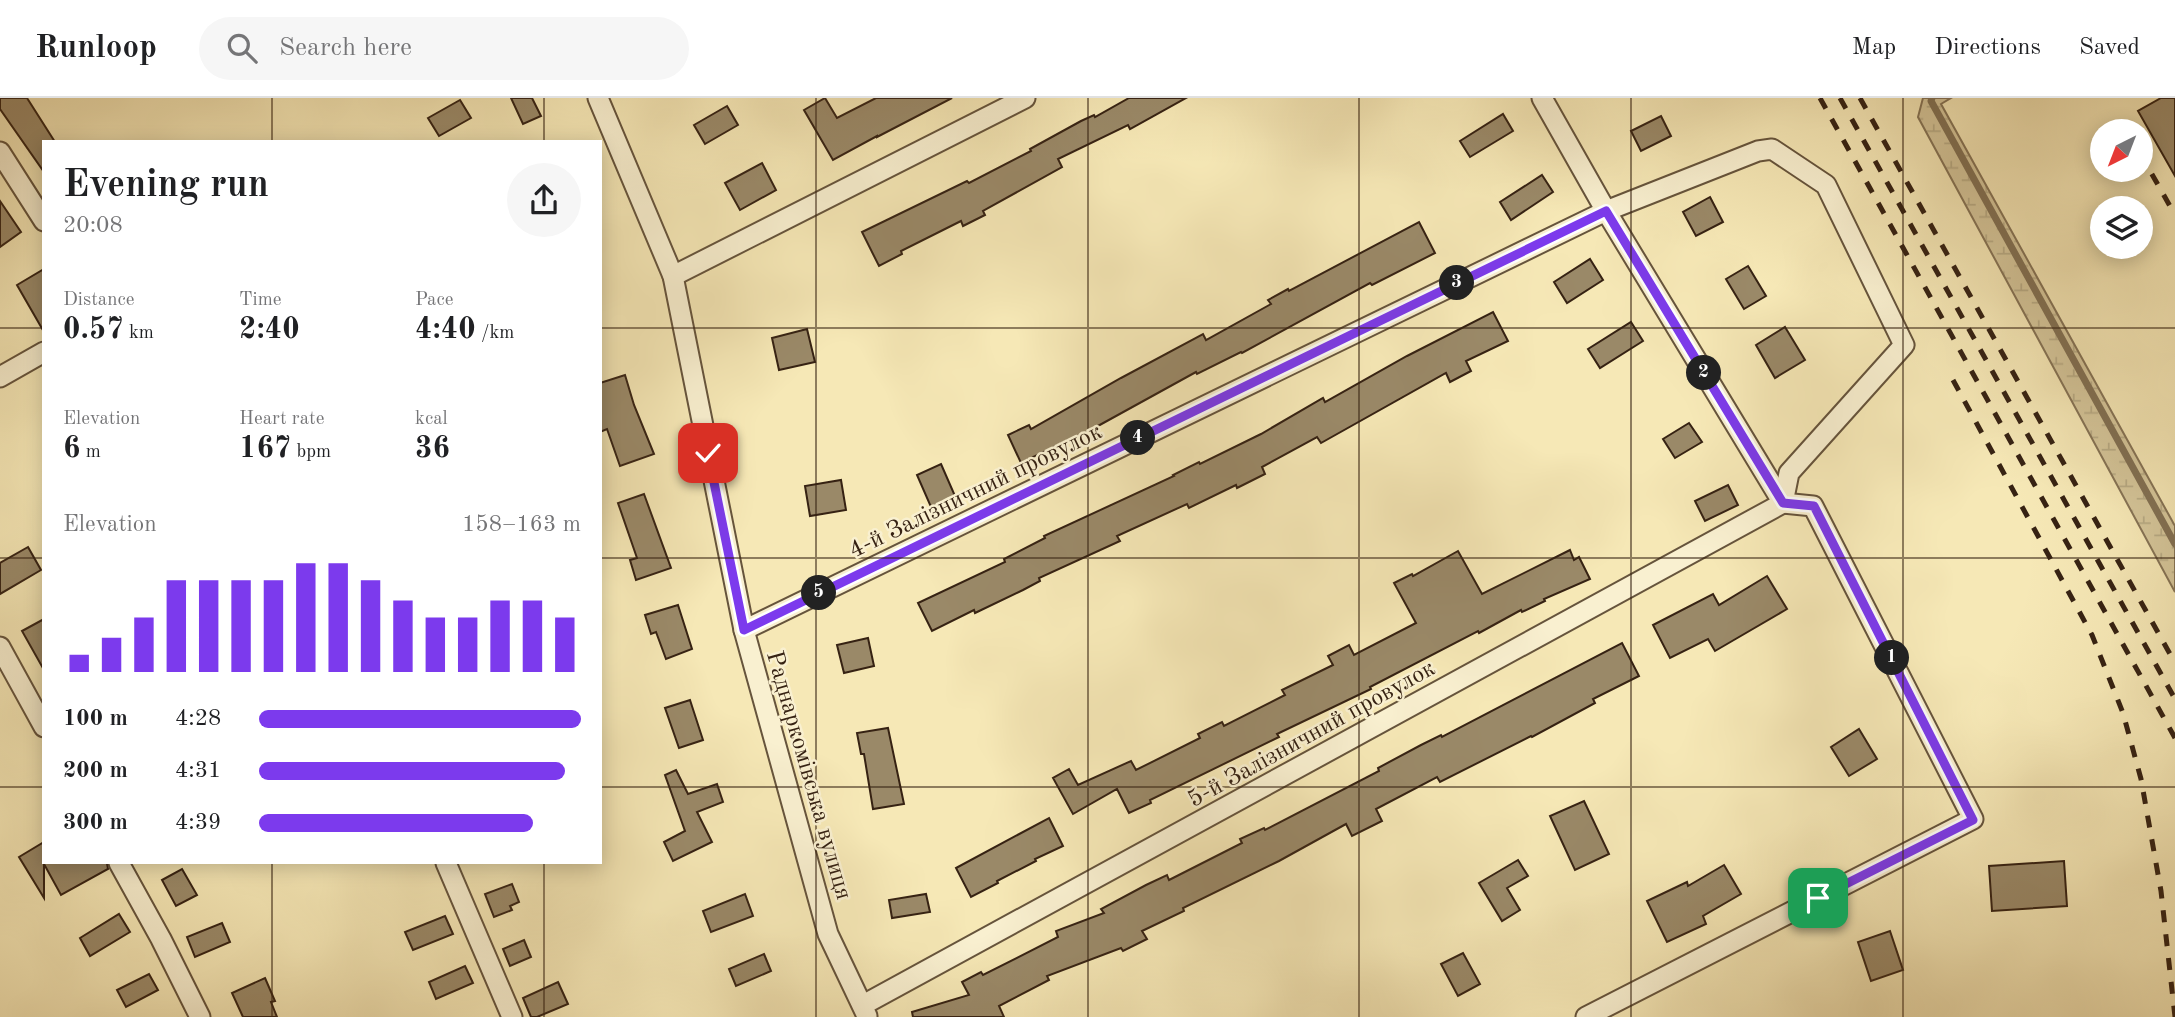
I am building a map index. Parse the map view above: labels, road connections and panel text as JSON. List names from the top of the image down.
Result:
{
  "streets": {
    "street": ["4-й Залізничний провулок", "5-й Залізничний провулок", "Раднаркомівська вулиця"]
  },
  "crossings": [
    ["4-й Залізничний провулок", "5-й Залізничний провулок"],
    ["4-й Залізничний провулок", "Раднаркомівська вулиця"],
    ["5-й Залізничний провулок", "Раднаркомівська вулиця"]
  ],
  "north": "bottom left",
  "page": {
    "header": "Runloop",
    "search": "Search here",
    "nav": ["Map", "Directions", "Saved"],
    "heading": ["Evening run", "20:08"],
    "stats": [
      ["Distance", "0.57 km"],
      ["Time", "2:40"],
      ["Pace", "4:40 /km"],
      ["Elevation", "6 m"],
      ["Heart rate", "167 bpm"],
      ["kcal", "36"]
    ],
    "pins": [
      "3",
      "2",
      "4",
      "5",
      "1"
    ],
    "chart": ["Elevation", "158–163 m"],
    "list": [
      {
        "name": "100 m",
        "note": "4:28"
      },
      {
        "name": "200 m",
        "note": "4:31"
      },
      {
        "name": "300 m",
        "note": "4:39"
      }
    ]
  }
}
